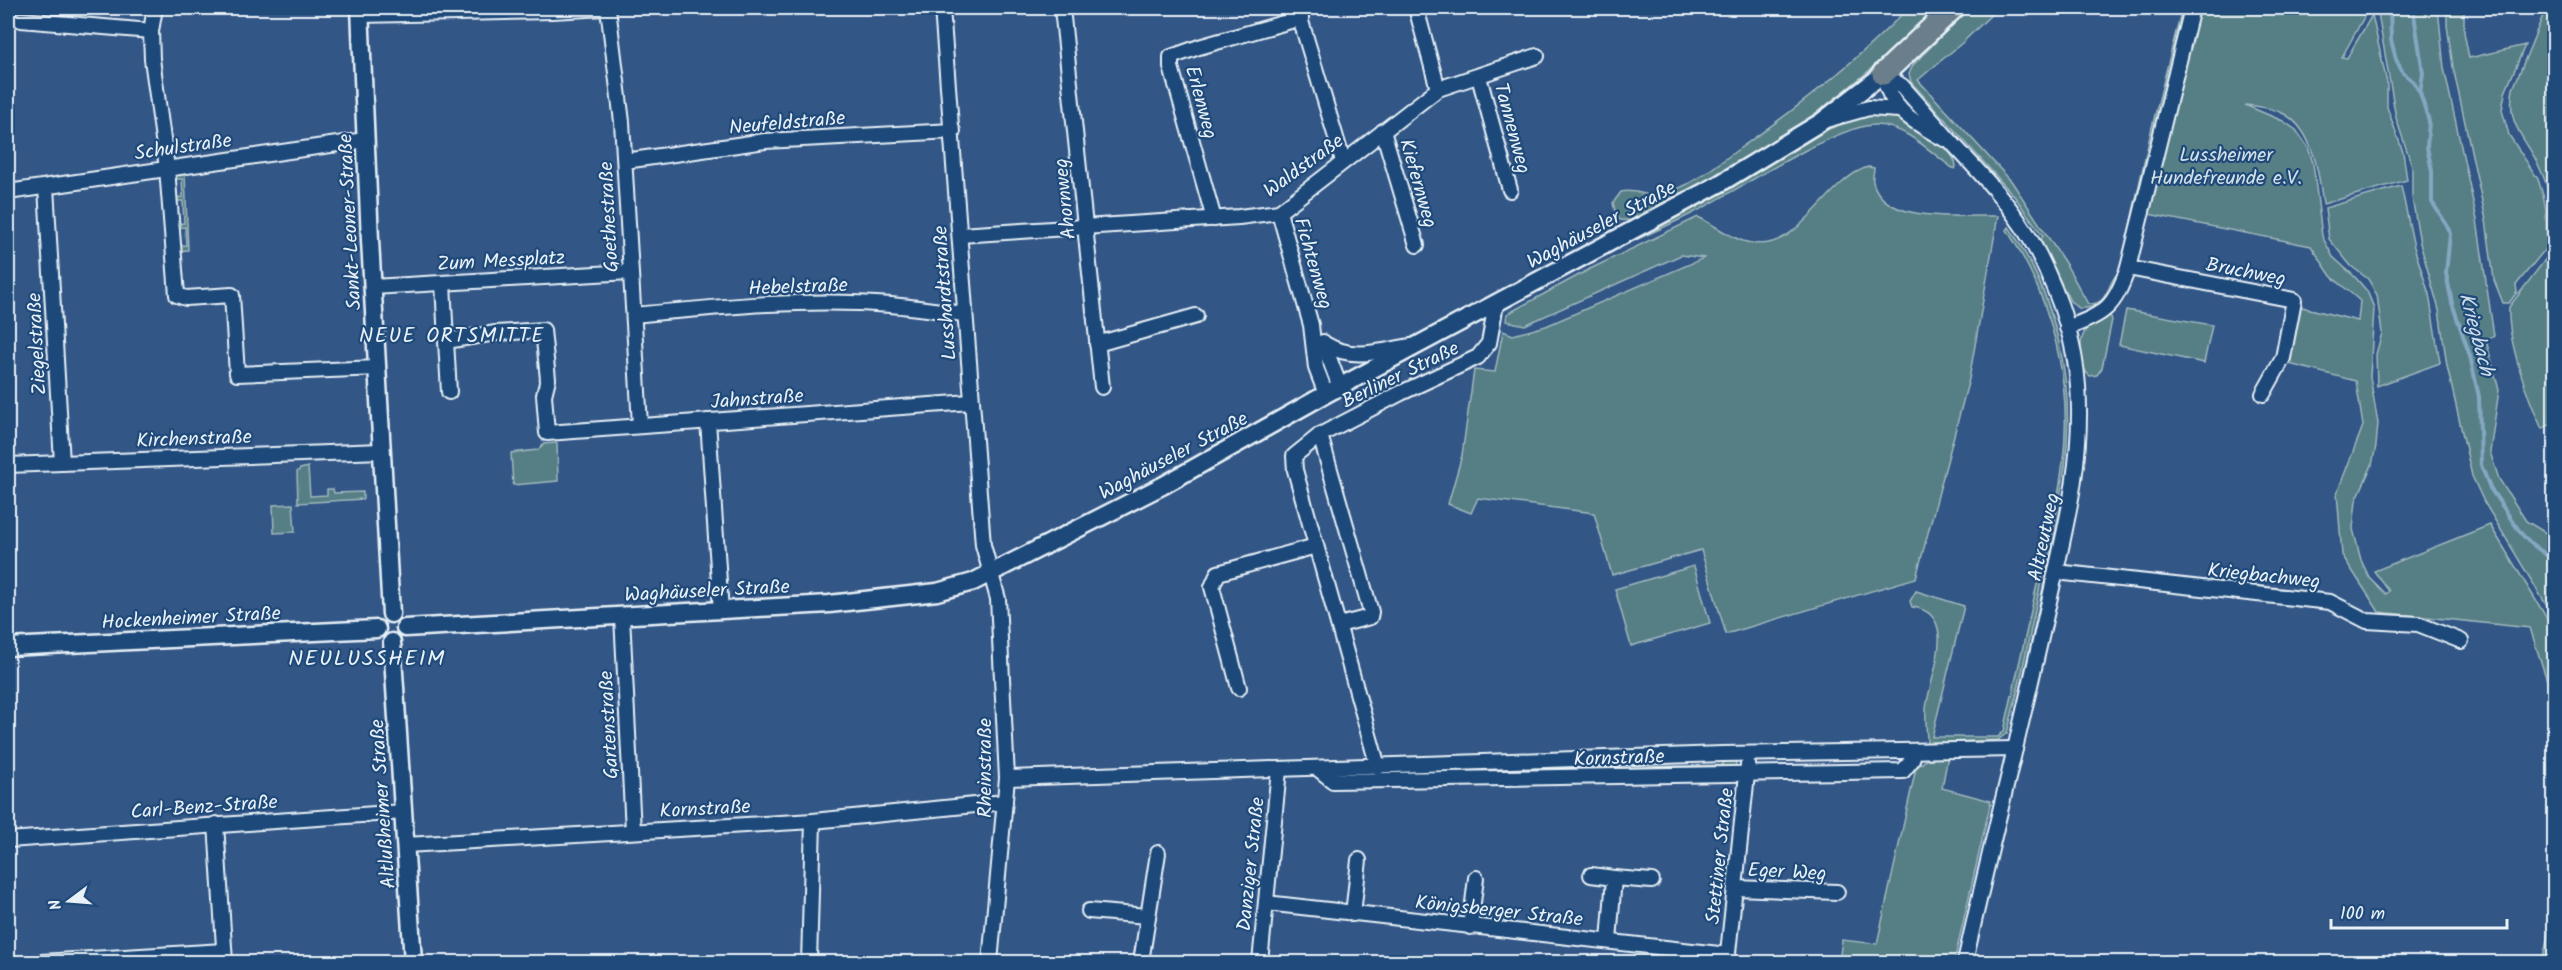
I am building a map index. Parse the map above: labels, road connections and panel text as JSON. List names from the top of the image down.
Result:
{
  "streets": {
    "street": [
      "Erlenweg",
      "Neufeldstraße",
      "Tannenweg",
      "Schulstraße",
      "Waldstraße",
      "Kiefernweg",
      "Ahornweg",
      "Goethestraße",
      "Sankt-Leoner-Straße",
      "Waghäuseler Straße",
      "Zum Messplatz",
      "Fichtenweg",
      "Bruchweg",
      "Hebelstraße",
      "Lusshardtstraße",
      "Ziegelstraße",
      "Berliner Straße",
      "Jahnstraße",
      "Kirchenstraße",
      "Altreutweg",
      "Kriegbachweg",
      "Hockenheimer Straße",
      "Gartenstraße",
      "Kornstraße",
      "Rheinstraße",
      "Altlußheimer Straße",
      "Carl-Benz-Straße",
      "Stettiner Straße",
      "Danziger Straße",
      "Eger Weg",
      "Königsberger Straße"
    ]
  },
  "crossings": [
    ["Erlenweg", "Waldstraße"],
    ["Neufeldstraße", "Goethestraße"],
    ["Neufeldstraße", "Lusshardtstraße"],
    ["Tannenweg", "Waldstraße"],
    ["Schulstraße", "Sankt-Leoner-Straße"],
    ["Schulstraße", "Ziegelstraße"],
    ["Waldstraße", "Kiefernweg"],
    ["Waldstraße", "Ahornweg"],
    ["Waldstraße", "Fichtenweg"],
    ["Waldstraße", "Lusshardtstraße"],
    ["Goethestraße", "Zum Messplatz"],
    ["Goethestraße", "Hebelstraße"],
    ["Goethestraße", "Jahnstraße"],
    ["Sankt-Leoner-Straße", "Waghäuseler Straße"],
    ["Sankt-Leoner-Straße", "Zum Messplatz"],
    ["Sankt-Leoner-Straße", "Kirchenstraße"],
    ["Sankt-Leoner-Straße", "Hockenheimer Straße"],
    ["Sankt-Leoner-Straße", "Altlußheimer Straße"],
    ["Waghäuseler Straße", "Fichtenweg"],
    ["Waghäuseler Straße", "Lusshardtstraße"],
    ["Waghäuseler Straße", "Berliner Straße"],
    ["Waghäuseler Straße", "Altreutweg"],
    ["Waghäuseler Straße", "Hockenheimer Straße"],
    ["Waghäuseler Straße", "Gartenstraße"],
    ["Waghäuseler Straße", "Rheinstraße"],
    ["Waghäuseler Straße", "Altlußheimer Straße"],
    ["Hebelstraße", "Lusshardtstraße"],
    ["Lusshardtstraße", "Jahnstraße"],
    ["Lusshardtstraße", "Rheinstraße"],
    ["Ziegelstraße", "Kirchenstraße"],
    ["Berliner Straße", "Kornstraße"],
    ["Altreutweg", "Kriegbachweg"],
    ["Altreutweg", "Kornstraße"],
    ["Hockenheimer Straße", "Altlußheimer Straße"],
    ["Gartenstraße", "Kornstraße"],
    ["Kornstraße", "Rheinstraße"],
    ["Kornstraße", "Altlußheimer Straße"],
    ["Kornstraße", "Stettiner Straße"],
    ["Kornstraße", "Danziger Straße"],
    ["Altlußheimer Straße", "Carl-Benz-Straße"],
    ["Stettiner Straße", "Eger Weg"],
    ["Stettiner Straße", "Königsberger Straße"],
    ["Danziger Straße", "Königsberger Straße"]
  ],
  "districts": ["NEUE ORTSMITTE", "NEULUSSHEIM"],
  "water": ["Kriegbach"],
  "parks": ["Lussheimer Hundefreunde e.V."],
  "scale_bar": "100 m",
  "north": "left"
}
